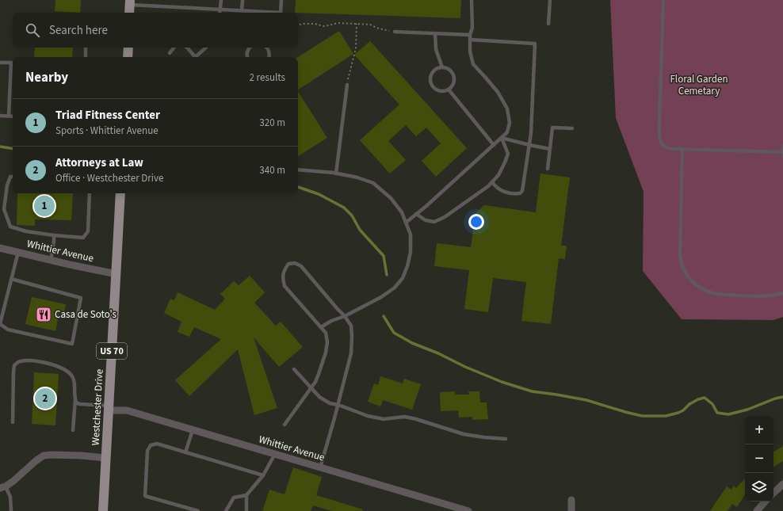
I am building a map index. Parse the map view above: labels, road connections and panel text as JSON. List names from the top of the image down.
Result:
{
  "streets": {
    "main road": ["US 70", "Westchester Drive"],
    "street": ["Whittier Avenue"]
  },
  "crossings": [
    ["Whittier Avenue", "Westchester Drive"]
  ],
  "parks": ["Floral Garden Cemetary"],
  "places": {
    "restaurant": ["Casa de Soto's"]
  },
  "page": {
    "search": "Search here",
    "heading": ["Nearby", "2 results"],
    "list": [
      {
        "mark": "1",
        "name": "Triad Fitness Center",
        "note": "Sports · Whittier Avenue",
        "value": "320 m"
      },
      {
        "mark": "2",
        "name": "Attorneys at Law",
        "note": "Office · Westchester Drive",
        "value": "340 m"
      }
    ],
    "pins": ["1", "2"],
    "map_buttons": ["+", "−"]
  }
}
